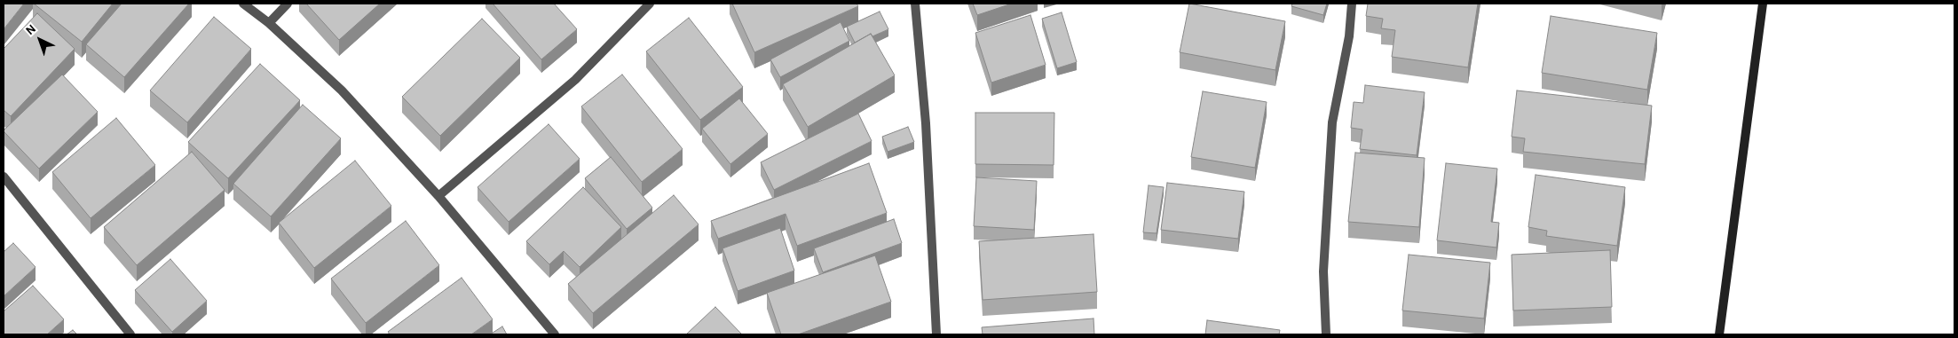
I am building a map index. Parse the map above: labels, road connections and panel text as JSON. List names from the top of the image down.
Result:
{
  "north": "top left"
}
